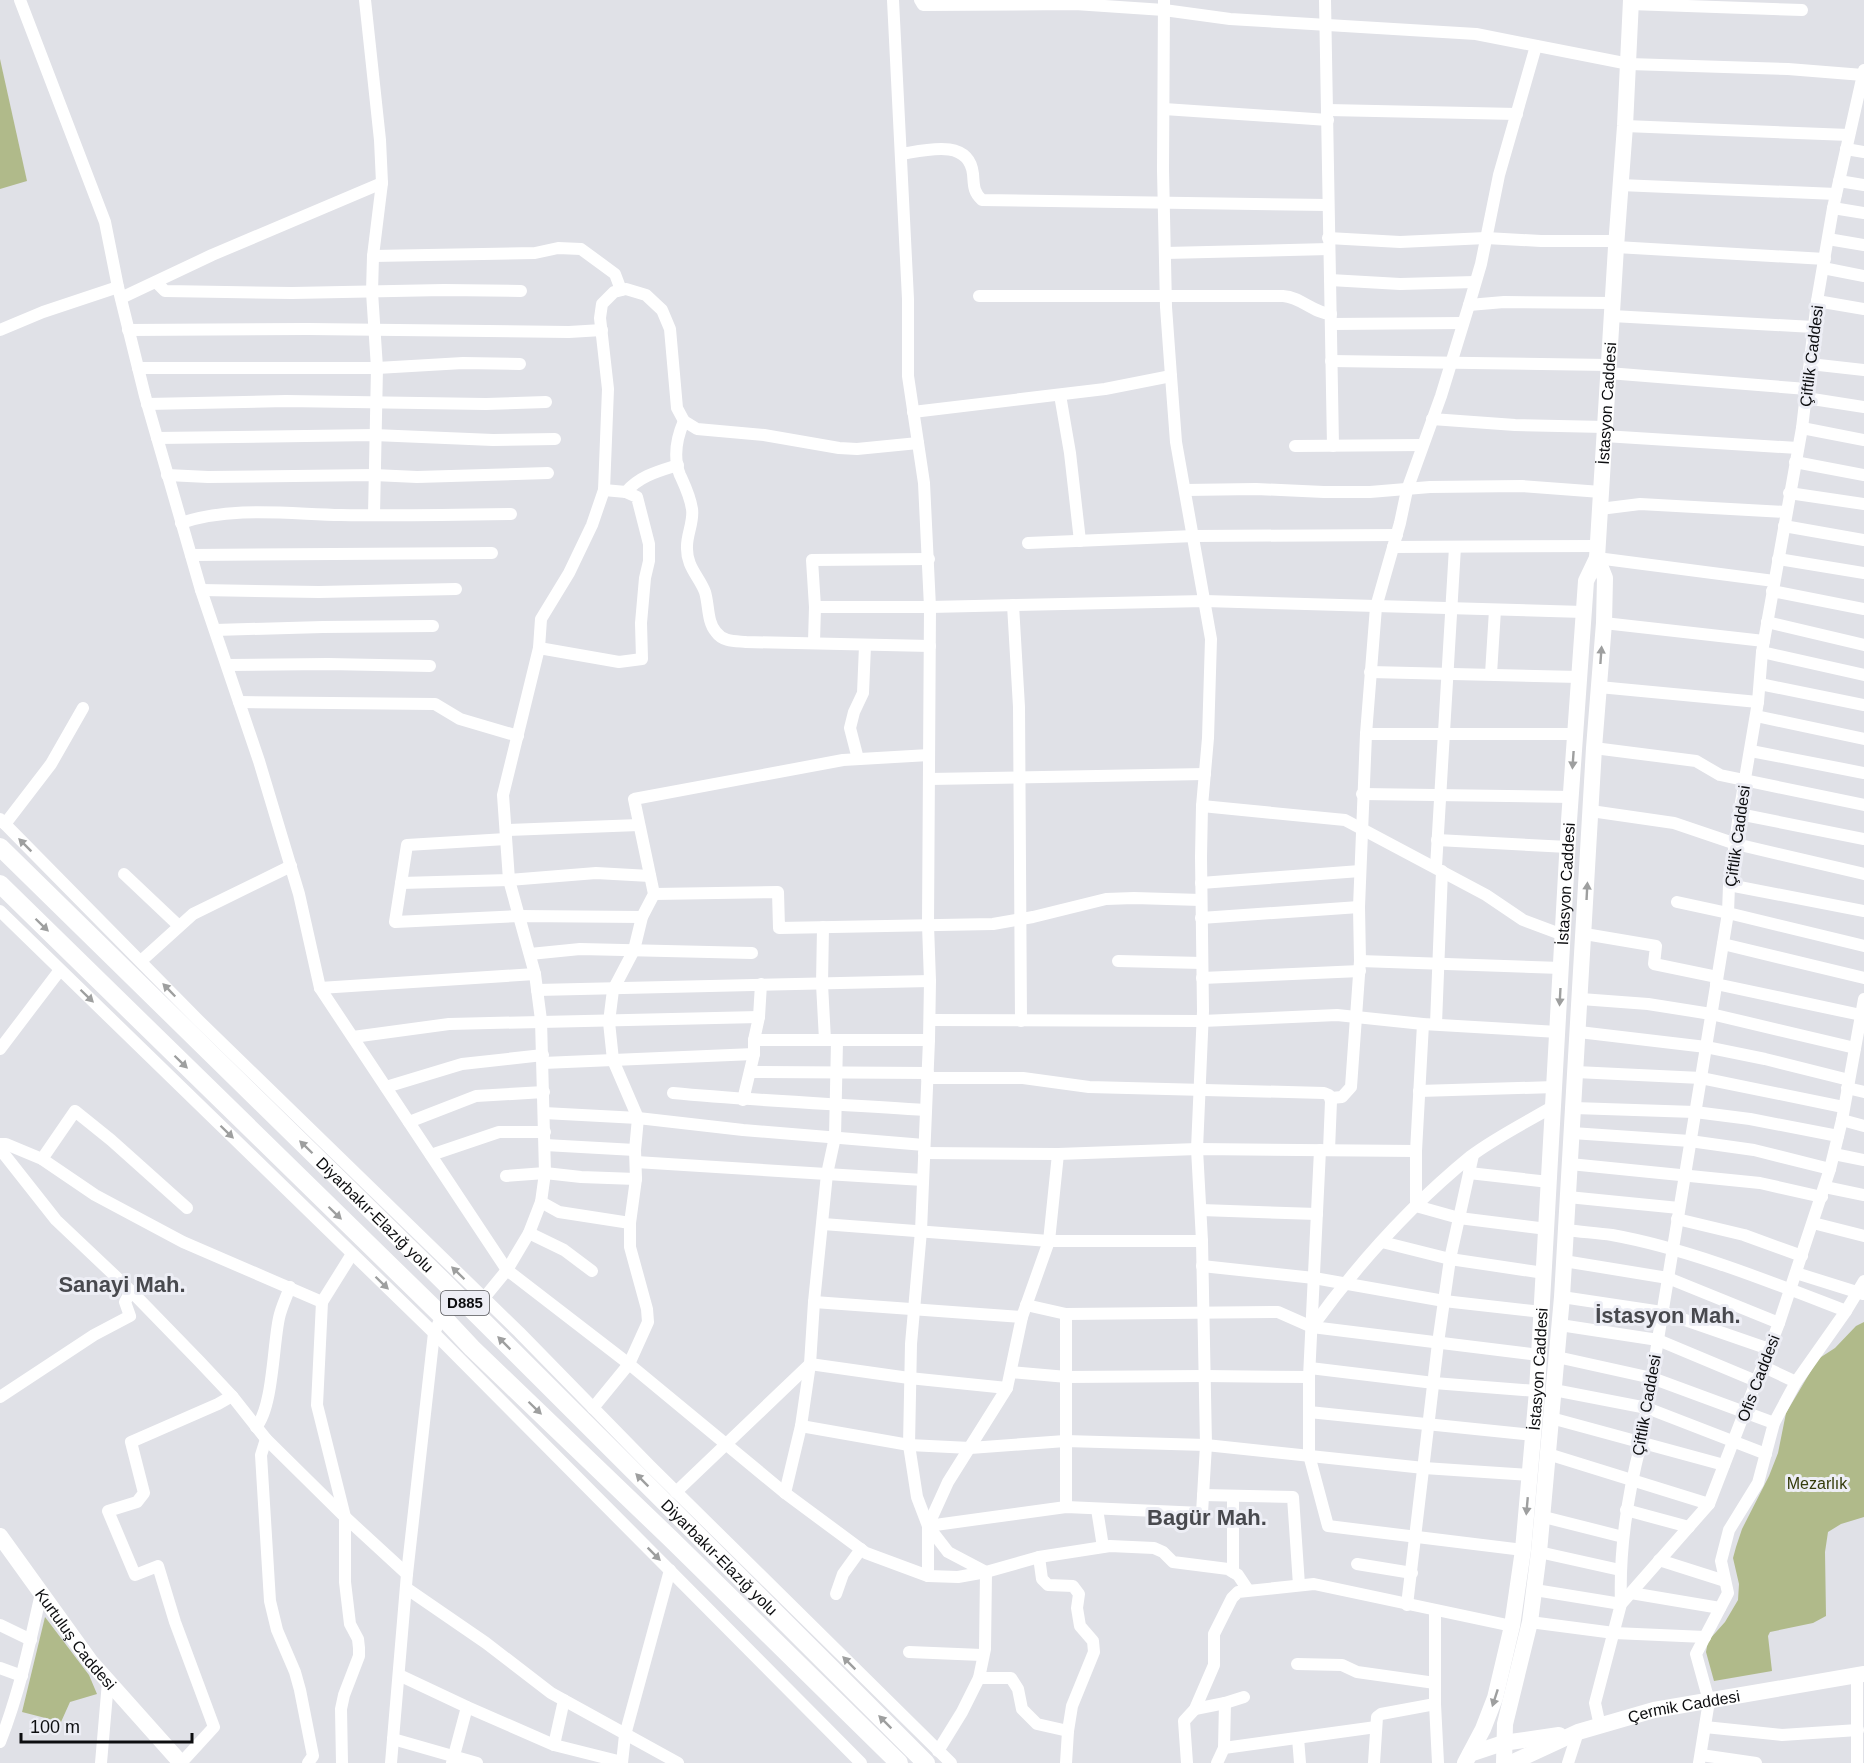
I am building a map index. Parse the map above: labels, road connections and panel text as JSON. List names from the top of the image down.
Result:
{
  "streets": {
    "highway": ["Diyarbakır-Elazığ yolu", "D885"],
    "main road": ["İstasyon Caddesi", "Kurtuluş Caddesi", "Çermik Caddesi"],
    "street": ["Çiftlik Caddesi", "Ofis Caddesi"]
  },
  "crossings": [
    ["Çiftlik Caddesi", "Ofis Caddesi"],
    ["Ofis Caddesi", "Çermik Caddesi"]
  ],
  "districts": ["Sanayi Mah.", "İstasyon Mah.", "Bagür Mah."],
  "parks": ["Mezarlık"],
  "scale_bar": "100 m"
}
